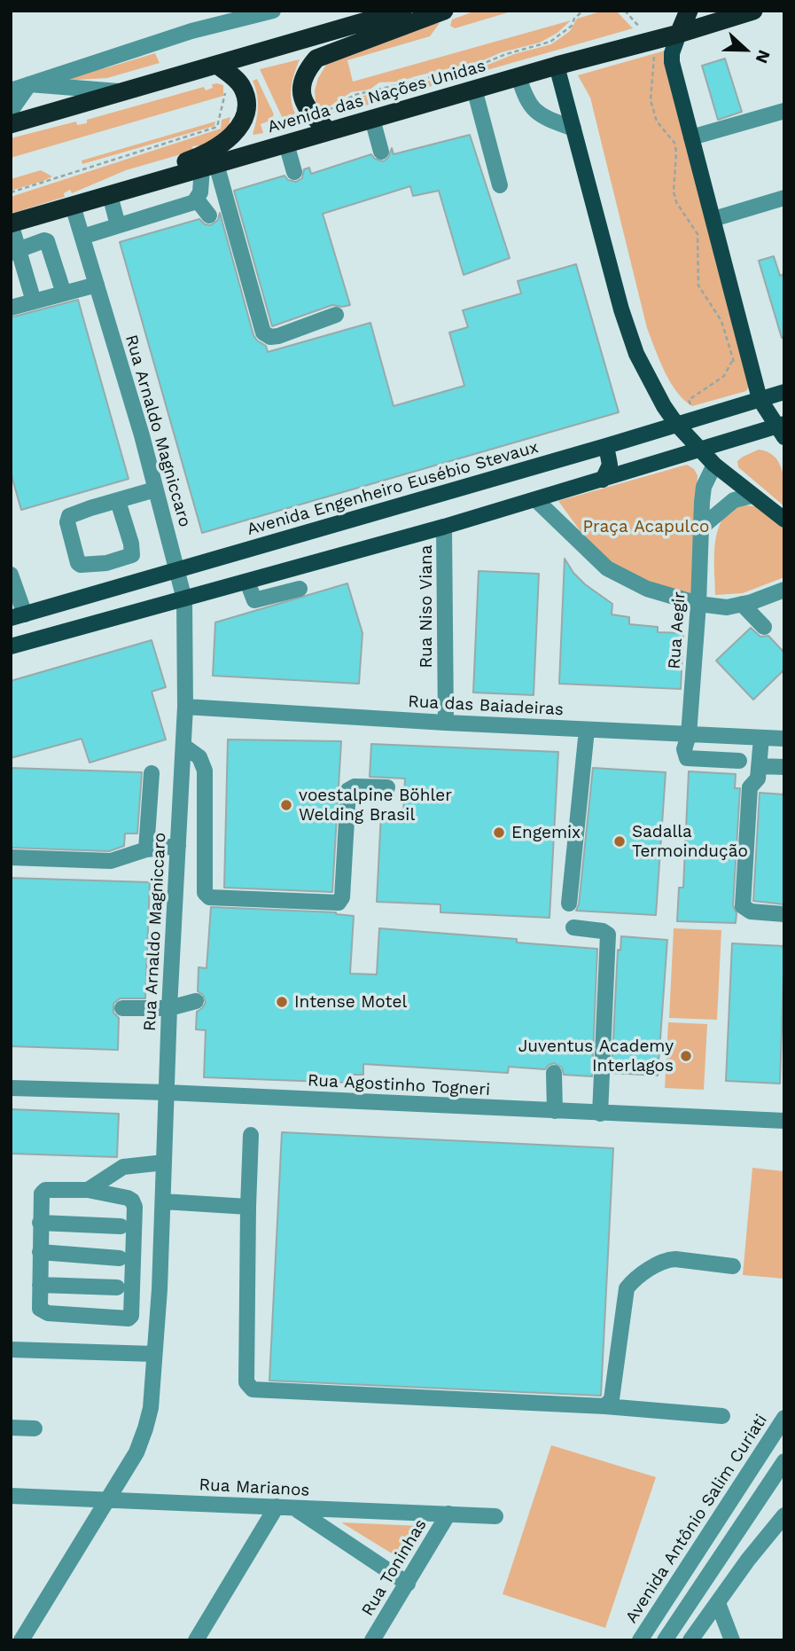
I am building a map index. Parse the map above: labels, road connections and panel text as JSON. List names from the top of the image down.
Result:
{
  "streets": {
    "highway": ["Avenida das Nações Unidas"],
    "main road": ["Avenida Engenheiro Eusébio Stevaux"],
    "street": [
      "Rua Arnaldo Magniccaro",
      "Rua Niso Viana",
      "Rua Aegir",
      "Rua das Baiadeiras",
      "Rua Agostinho Togneri",
      "Rua Marianos",
      "Avenida Antônio Salim Curiati",
      "Rua Toninhas"
    ]
  },
  "crossings": [
    ["Avenida das Nações Unidas", "Rua Arnaldo Magniccaro"],
    ["Rua Arnaldo Magniccaro", "Avenida Engenheiro Eusébio Stevaux"],
    ["Rua Arnaldo Magniccaro", "Rua das Baiadeiras"],
    ["Rua Arnaldo Magniccaro", "Rua Agostinho Togneri"],
    ["Rua Arnaldo Magniccaro", "Rua Marianos"],
    ["Rua Niso Viana", "Rua das Baiadeiras"],
    ["Rua Aegir", "Rua das Baiadeiras"],
    ["Rua Marianos", "Rua Toninhas"]
  ],
  "parks": ["Praça Acapulco"],
  "places": [
    "voestalpine Böhler Welding Brasil",
    "Engemix",
    "Sadalla Termoindução",
    "Intense Motel",
    "Juventus Academy Interlagos"
  ],
  "north": "right"
}
